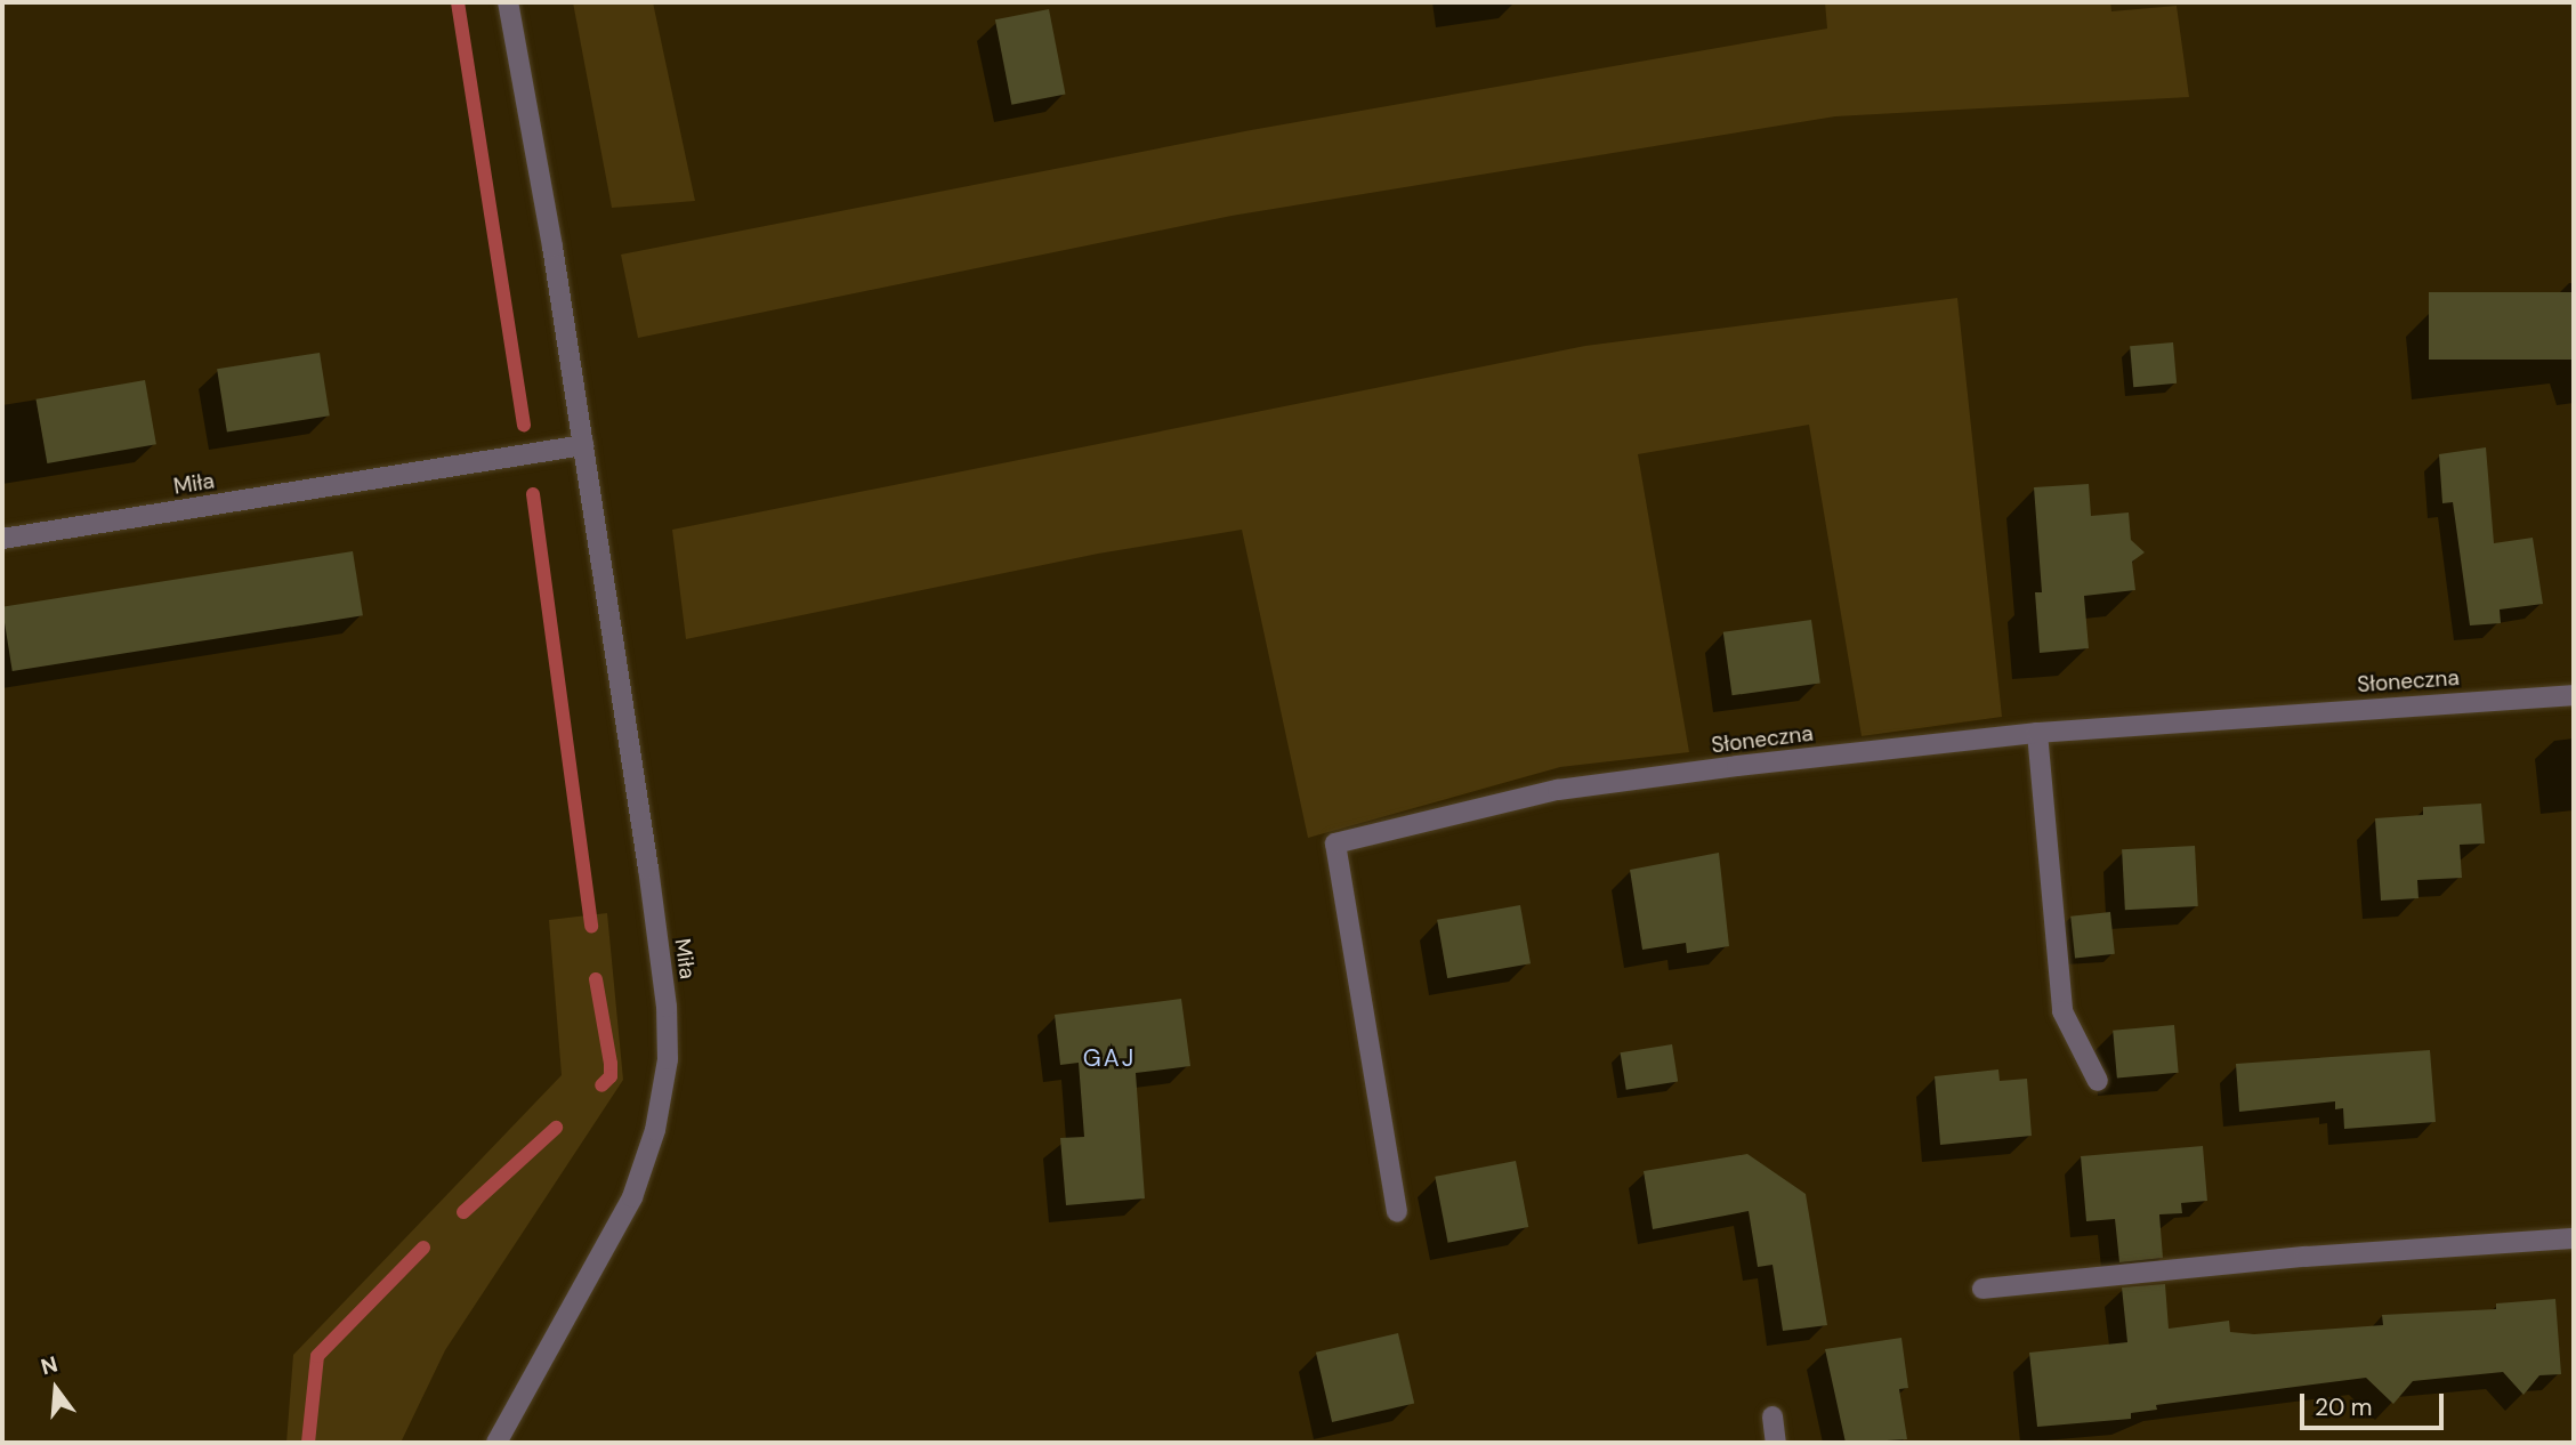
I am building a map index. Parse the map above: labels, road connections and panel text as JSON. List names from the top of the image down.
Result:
{
  "streets": {
    "street": ["Miła", "Słoneczna"]
  },
  "districts": ["GAJ"],
  "scale_bar": "20 m",
  "north": "top"
}
